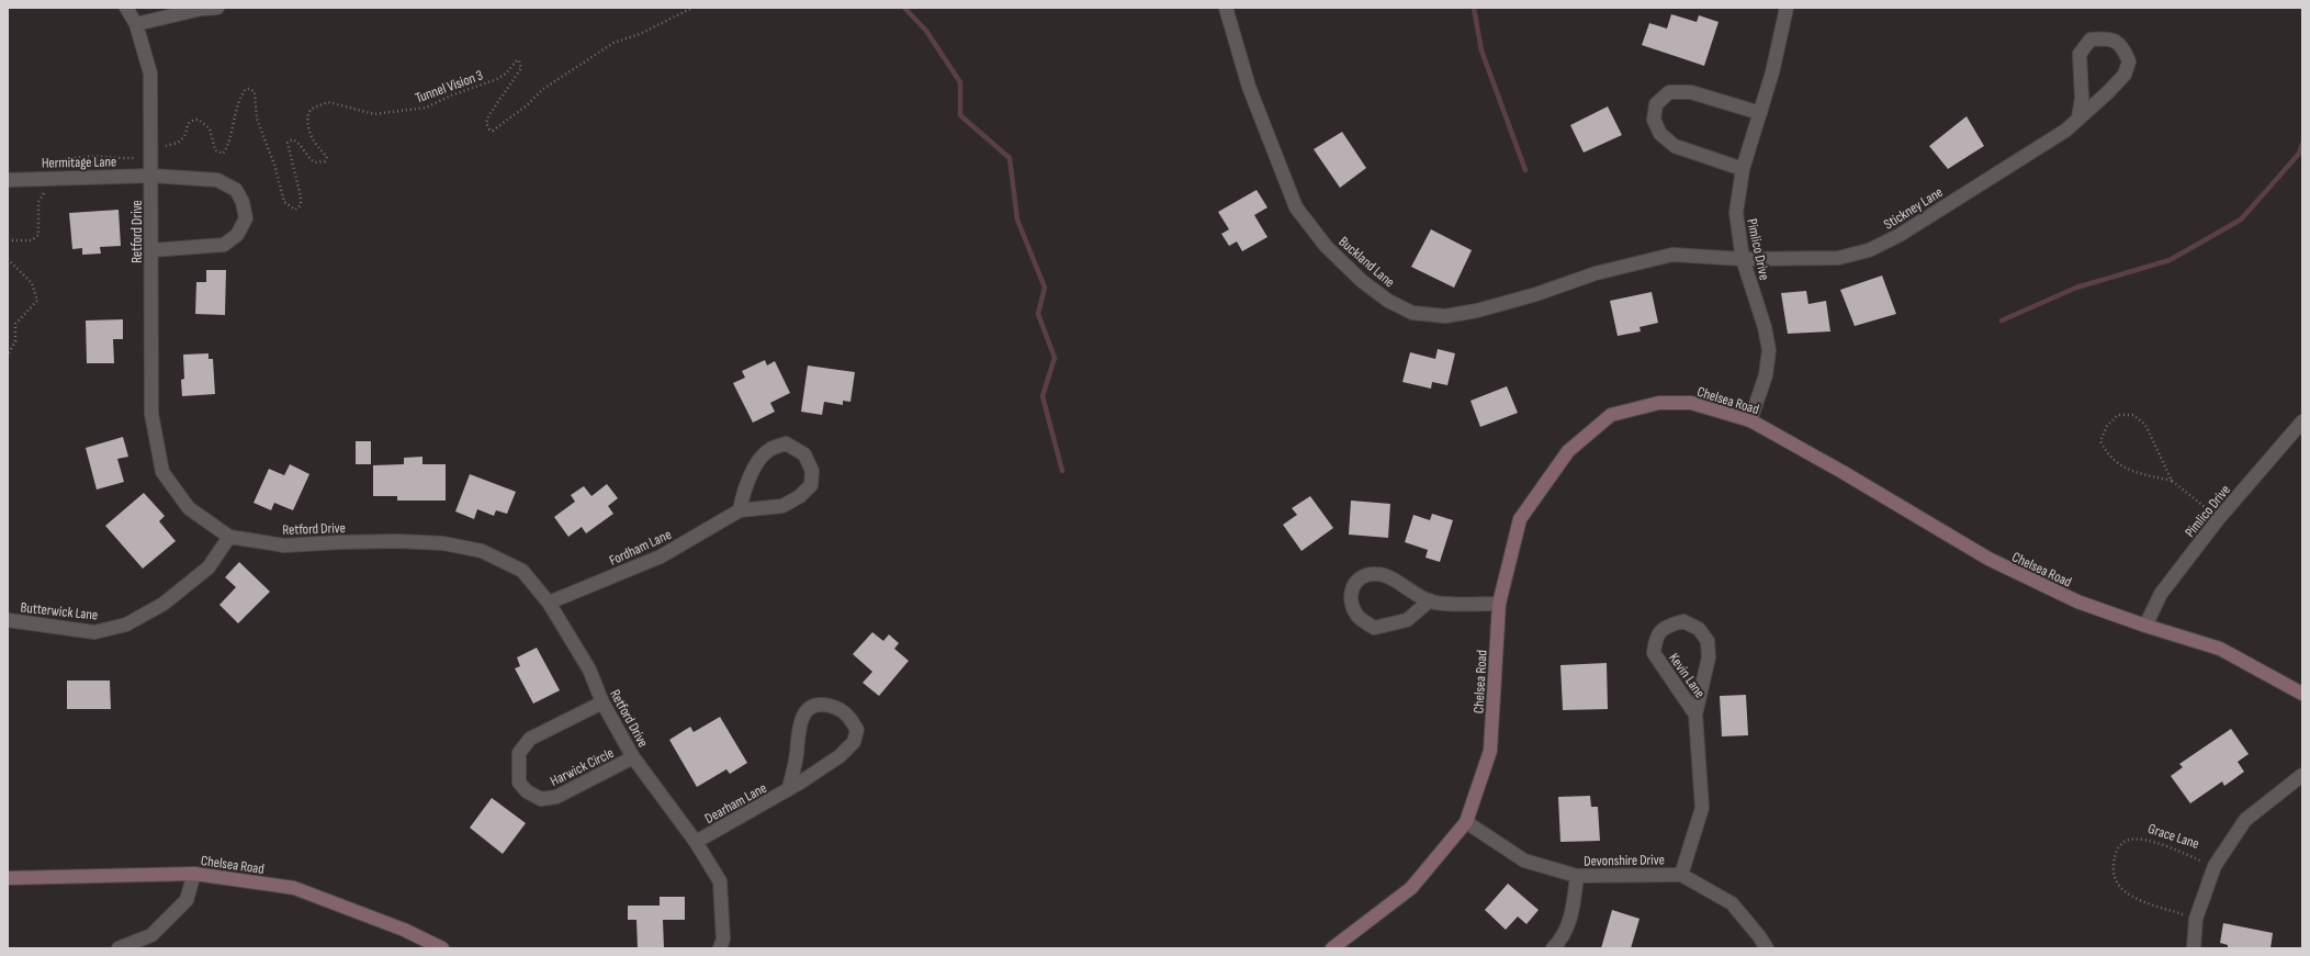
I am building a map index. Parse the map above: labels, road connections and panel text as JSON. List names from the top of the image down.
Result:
{
  "streets": {
    "street": [
      "Hermitage Lane",
      "Stickney Lane",
      "Retford Drive",
      "Pimlico Drive",
      "Buckland Lane",
      "Chelsea Road",
      "Fordham Lane",
      "Butterwick Lane",
      "Kevin Lane",
      "Harwick Circle",
      "Dearham Lane",
      "Devonshire Drive"
    ],
    "path": ["Tunnel Vision 3", "Grace Lane"]
  },
  "crossings": [
    ["Hermitage Lane", "Retford Drive"],
    ["Stickney Lane", "Pimlico Drive"],
    ["Stickney Lane", "Buckland Lane"],
    ["Retford Drive", "Fordham Lane"],
    ["Retford Drive", "Butterwick Lane"],
    ["Retford Drive", "Harwick Circle"],
    ["Retford Drive", "Dearham Lane"],
    ["Pimlico Drive", "Buckland Lane"],
    ["Pimlico Drive", "Chelsea Road"],
    ["Chelsea Road", "Devonshire Drive"],
    ["Kevin Lane", "Devonshire Drive"]
  ]
}
